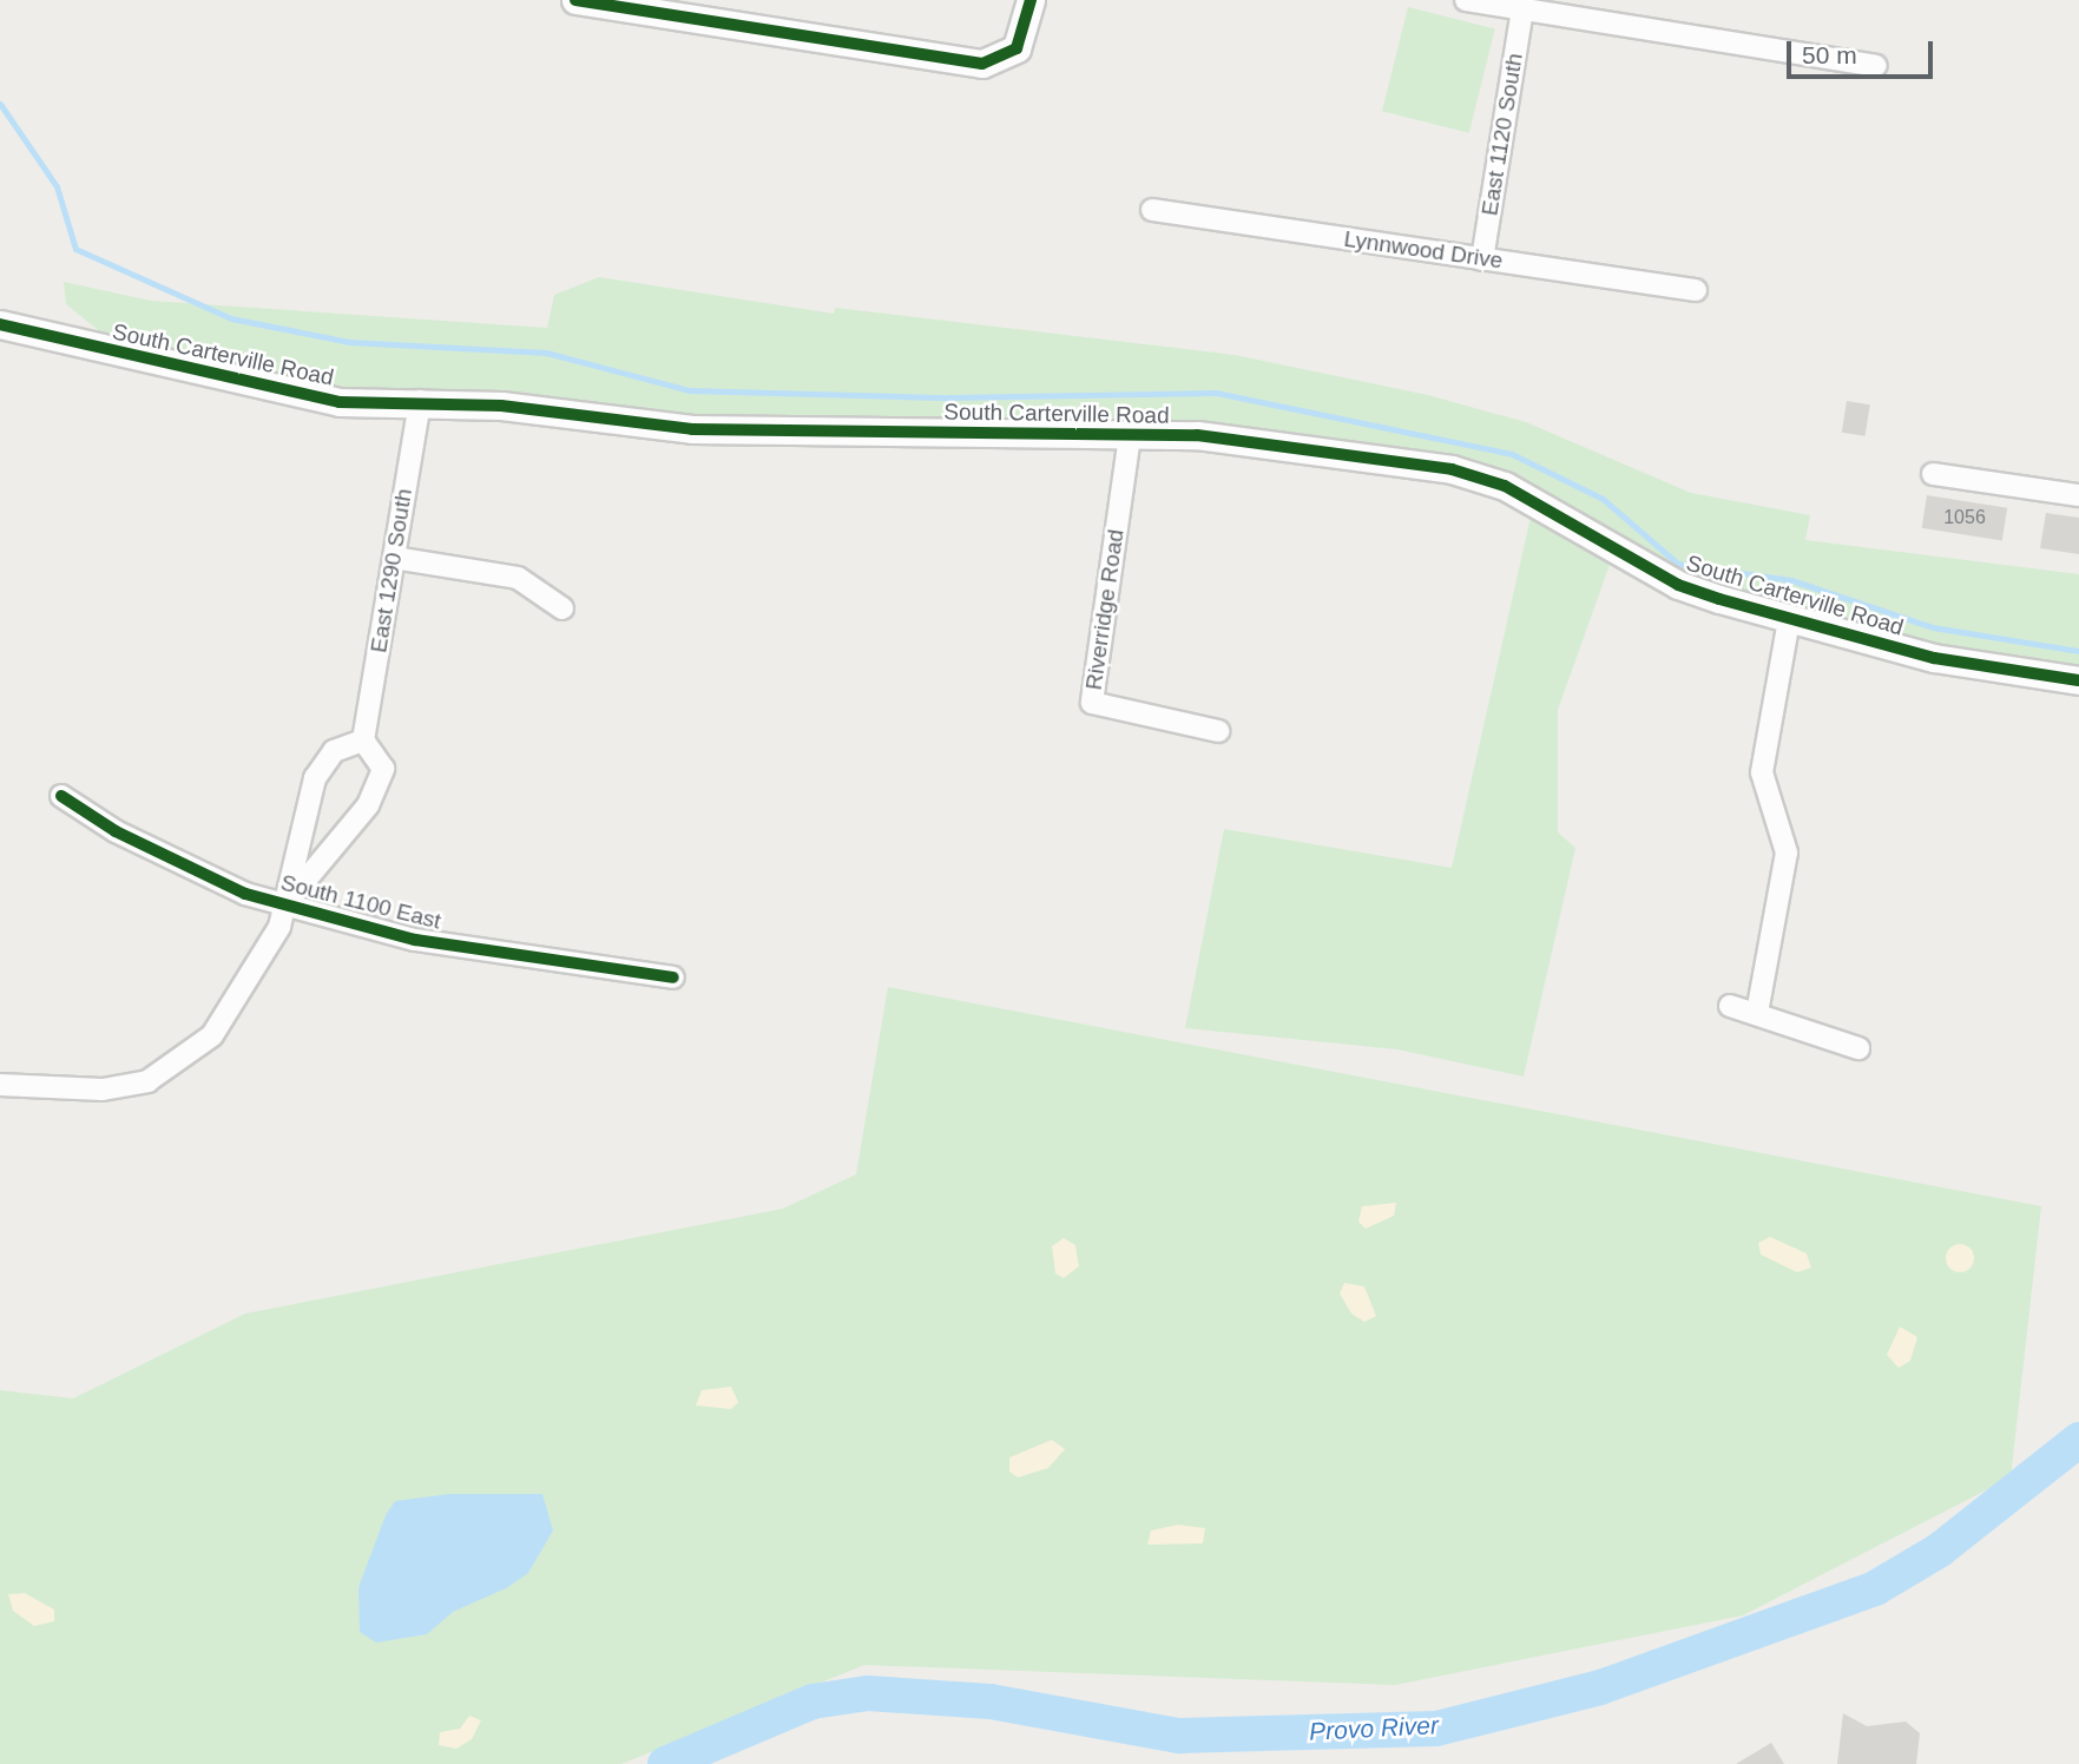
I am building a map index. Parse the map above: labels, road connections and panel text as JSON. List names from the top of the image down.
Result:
{
  "streets": {
    "street": [
      "East 1120 South",
      "Lynnwood Drive",
      "South Carterville Road",
      "East 1290 South",
      "Riverridge Road",
      "South 1100 East"
    ]
  },
  "crossings": [
    ["East 1120 South", "Lynnwood Drive"],
    ["South Carterville Road", "East 1290 South"],
    ["South Carterville Road", "Riverridge Road"]
  ],
  "water": ["Provo River"],
  "house_numbers": ["1056"],
  "scale_bar": "50 m"
}
